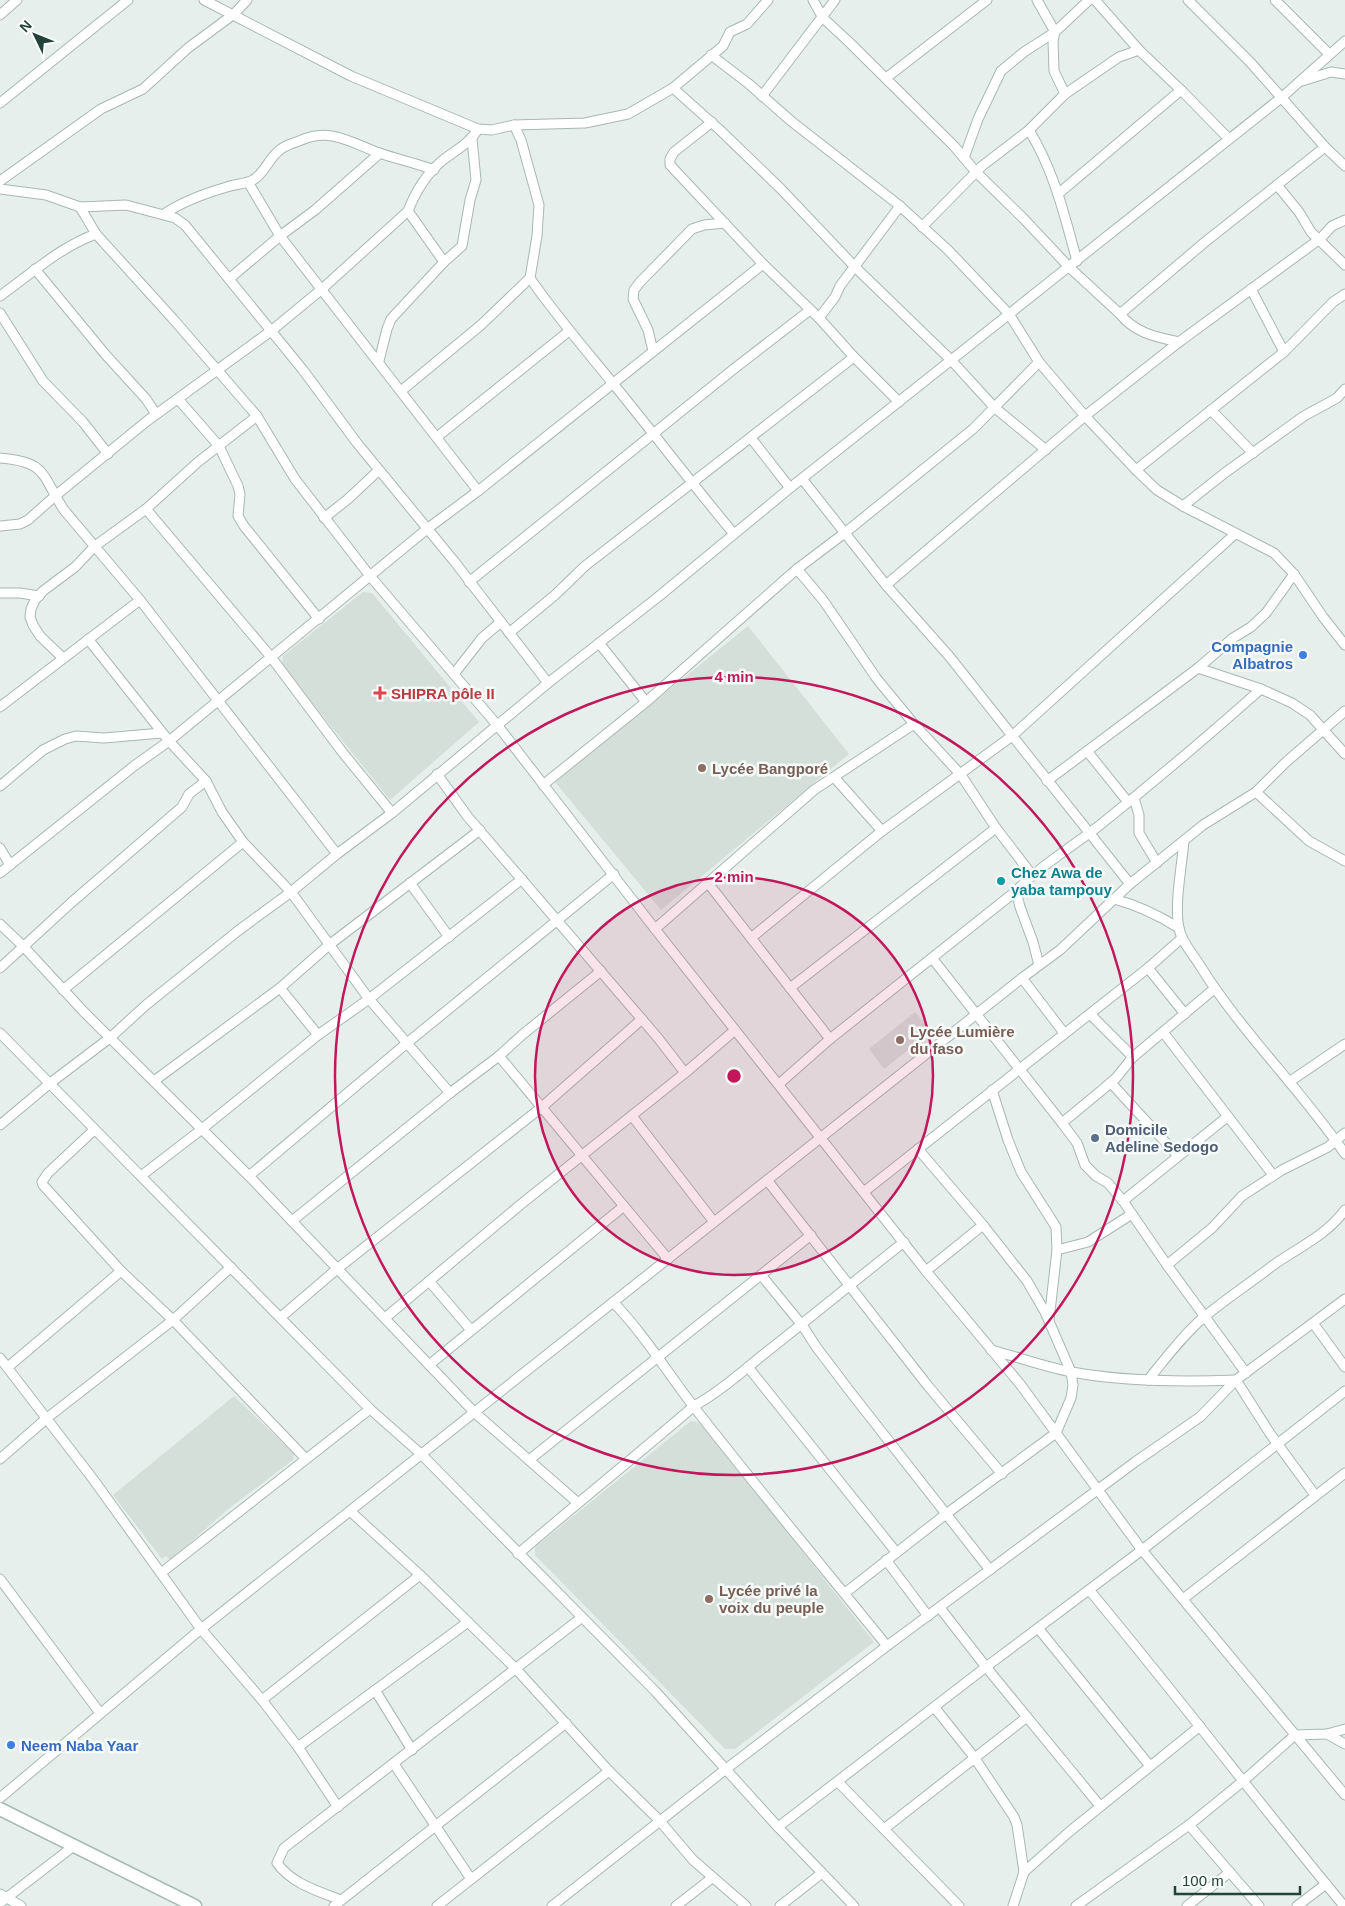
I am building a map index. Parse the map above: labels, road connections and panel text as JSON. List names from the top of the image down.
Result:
{
  "places": {
    "other": [
      "Compagnie Albatros",
      "Lycée Bangporé",
      "Chez Awa de yaba tampouy",
      "Lycée Lumière du faso",
      "Domicile Adeline Sedogo",
      "Lycée privé la voix du peuple",
      "Neem Naba Yaar"
    ],
    "health": ["SHIPRA pôle II"]
  },
  "scale_bar": "100 m",
  "north": "top left",
  "rings": ["4 min", "2 min"]
}
